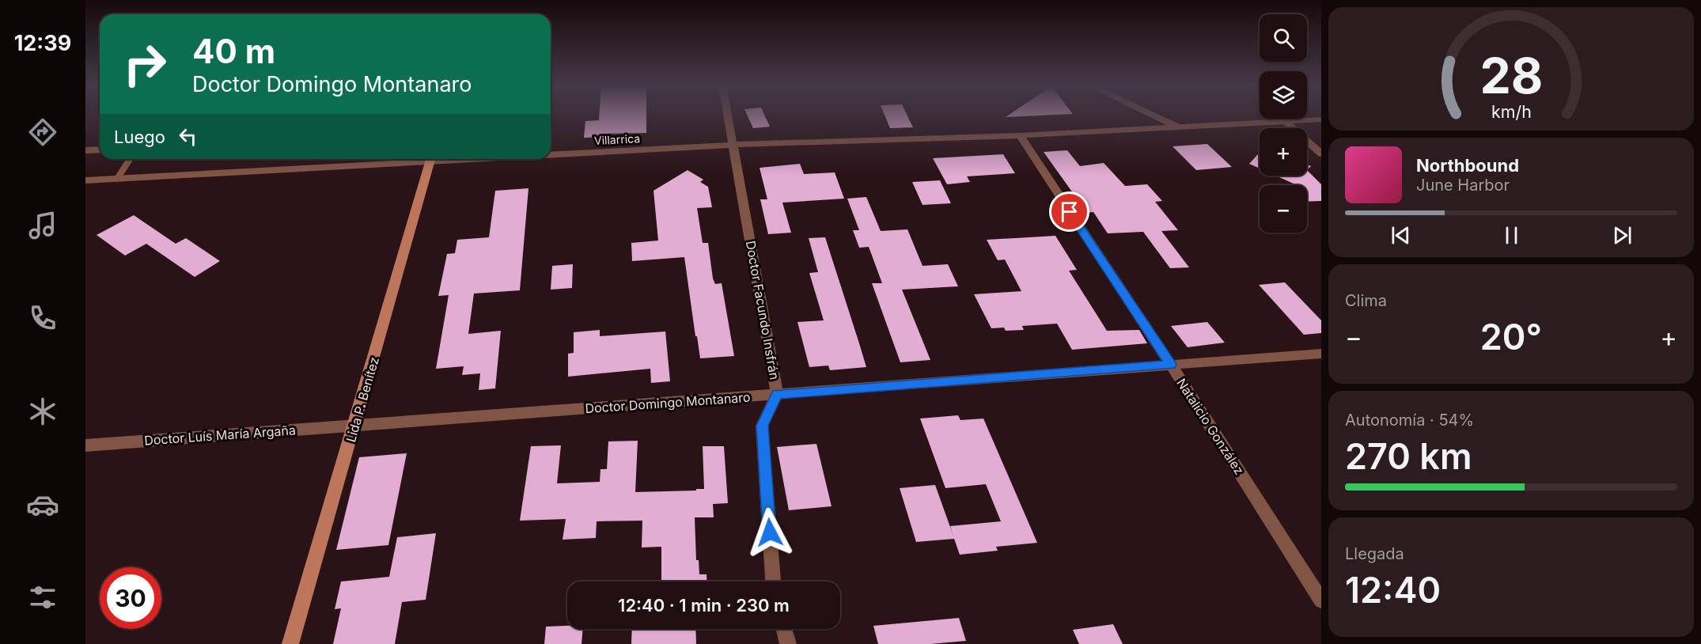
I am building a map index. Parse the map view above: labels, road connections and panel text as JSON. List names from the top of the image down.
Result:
{
  "streets": {
    "street": [
      "Villarrica",
      "Doctor Facundo Insfrán",
      "Lida P. Benítez",
      "Doctor Domingo Montanaro",
      "Natalicio González",
      "Doctor Luís María Argaña"
    ]
  },
  "crossings": [
    ["Villarrica", "Doctor Facundo Insfrán"],
    ["Villarrica", "Natalicio González"],
    ["Doctor Facundo Insfrán", "Doctor Domingo Montanaro"],
    ["Lida P. Benítez", "Doctor Domingo Montanaro"],
    ["Lida P. Benítez", "Doctor Luís María Argaña"],
    ["Doctor Domingo Montanaro", "Natalicio González"],
    ["Doctor Domingo Montanaro", "Doctor Luís María Argaña"]
  ],
  "page": {
    "tabs": "12:39",
    "map_buttons": ["+", "−"],
    "turn": ["40 m", "Doctor Domingo Montanaro"],
    "then": "Luego",
    "song": ["Northbound", "June Harbor"],
    "tile": [
      "Clima",
      ["Autonomía · 54%", "270 km"],
      ["Llegada", "12:40"]
    ],
    "heat": ["−", "20°", "+"],
    "limit": "30",
    "trip": "12:40 · 1 min · 230 m",
    "gauge": ["28", "km/h"]
  }
}
